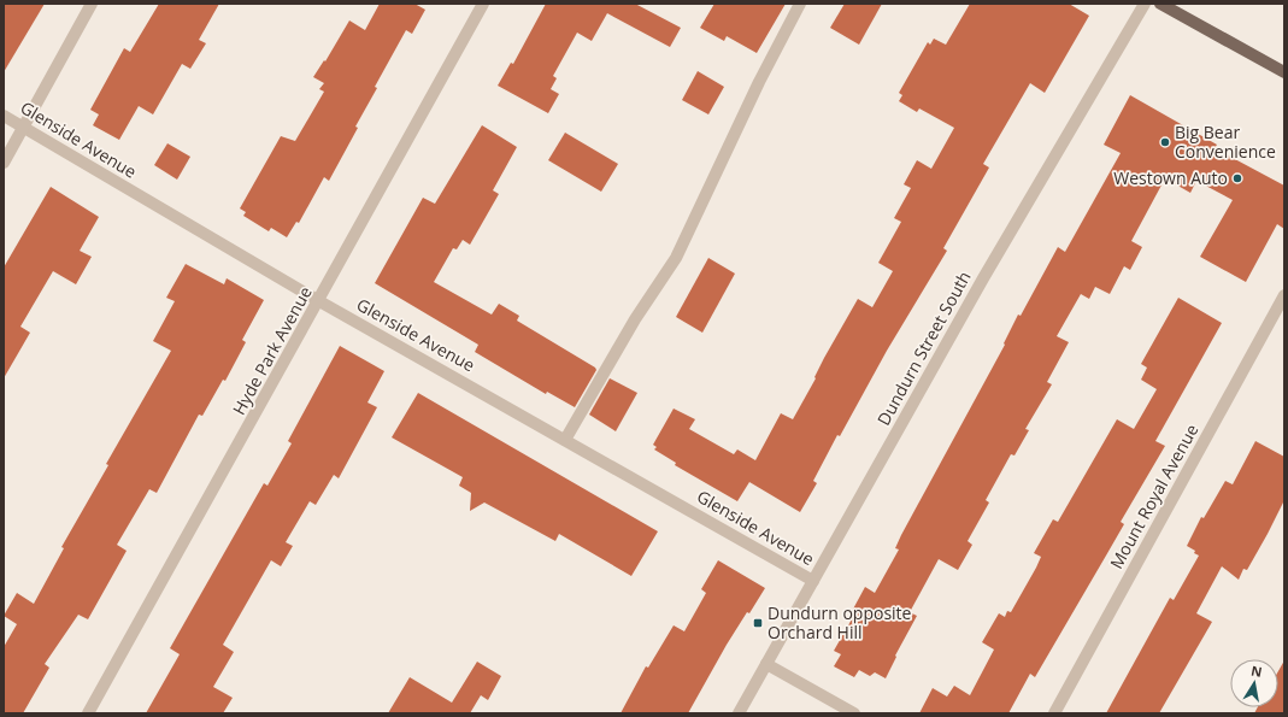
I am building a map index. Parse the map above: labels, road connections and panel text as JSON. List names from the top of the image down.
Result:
{
  "streets": {
    "street": [
      "Glenside Avenue",
      "Dundurn Street South",
      "Hyde Park Avenue",
      "Mount Royal Avenue"
    ]
  },
  "crossings": [
    ["Glenside Avenue", "Dundurn Street South"],
    ["Glenside Avenue", "Hyde Park Avenue"]
  ],
  "places": {
    "other": ["Big Bear Convenience", "Westown Auto"],
    "transit": ["Dundurn opposite Orchard Hill"]
  },
  "north": "top"
}
